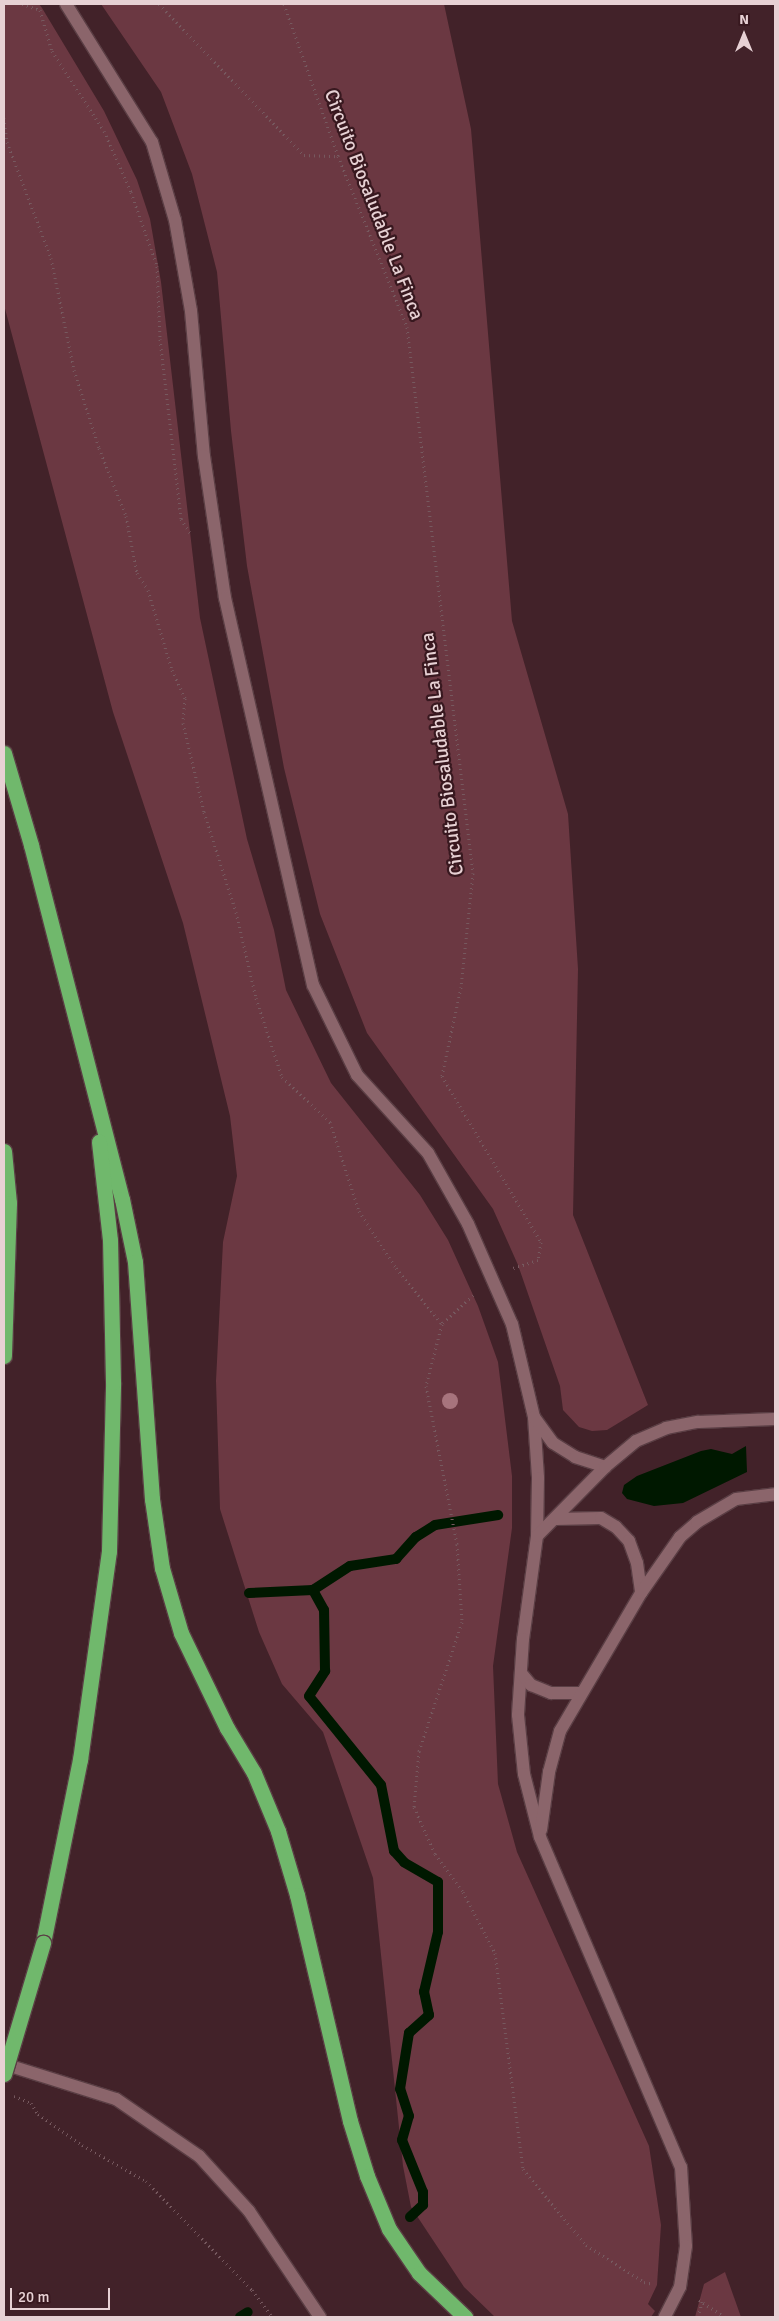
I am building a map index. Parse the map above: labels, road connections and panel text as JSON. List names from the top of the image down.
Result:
{
  "streets": {
    "path": ["Circuito Biosaludable La Finca"]
  },
  "scale_bar": "20 m",
  "north": "top"
}
